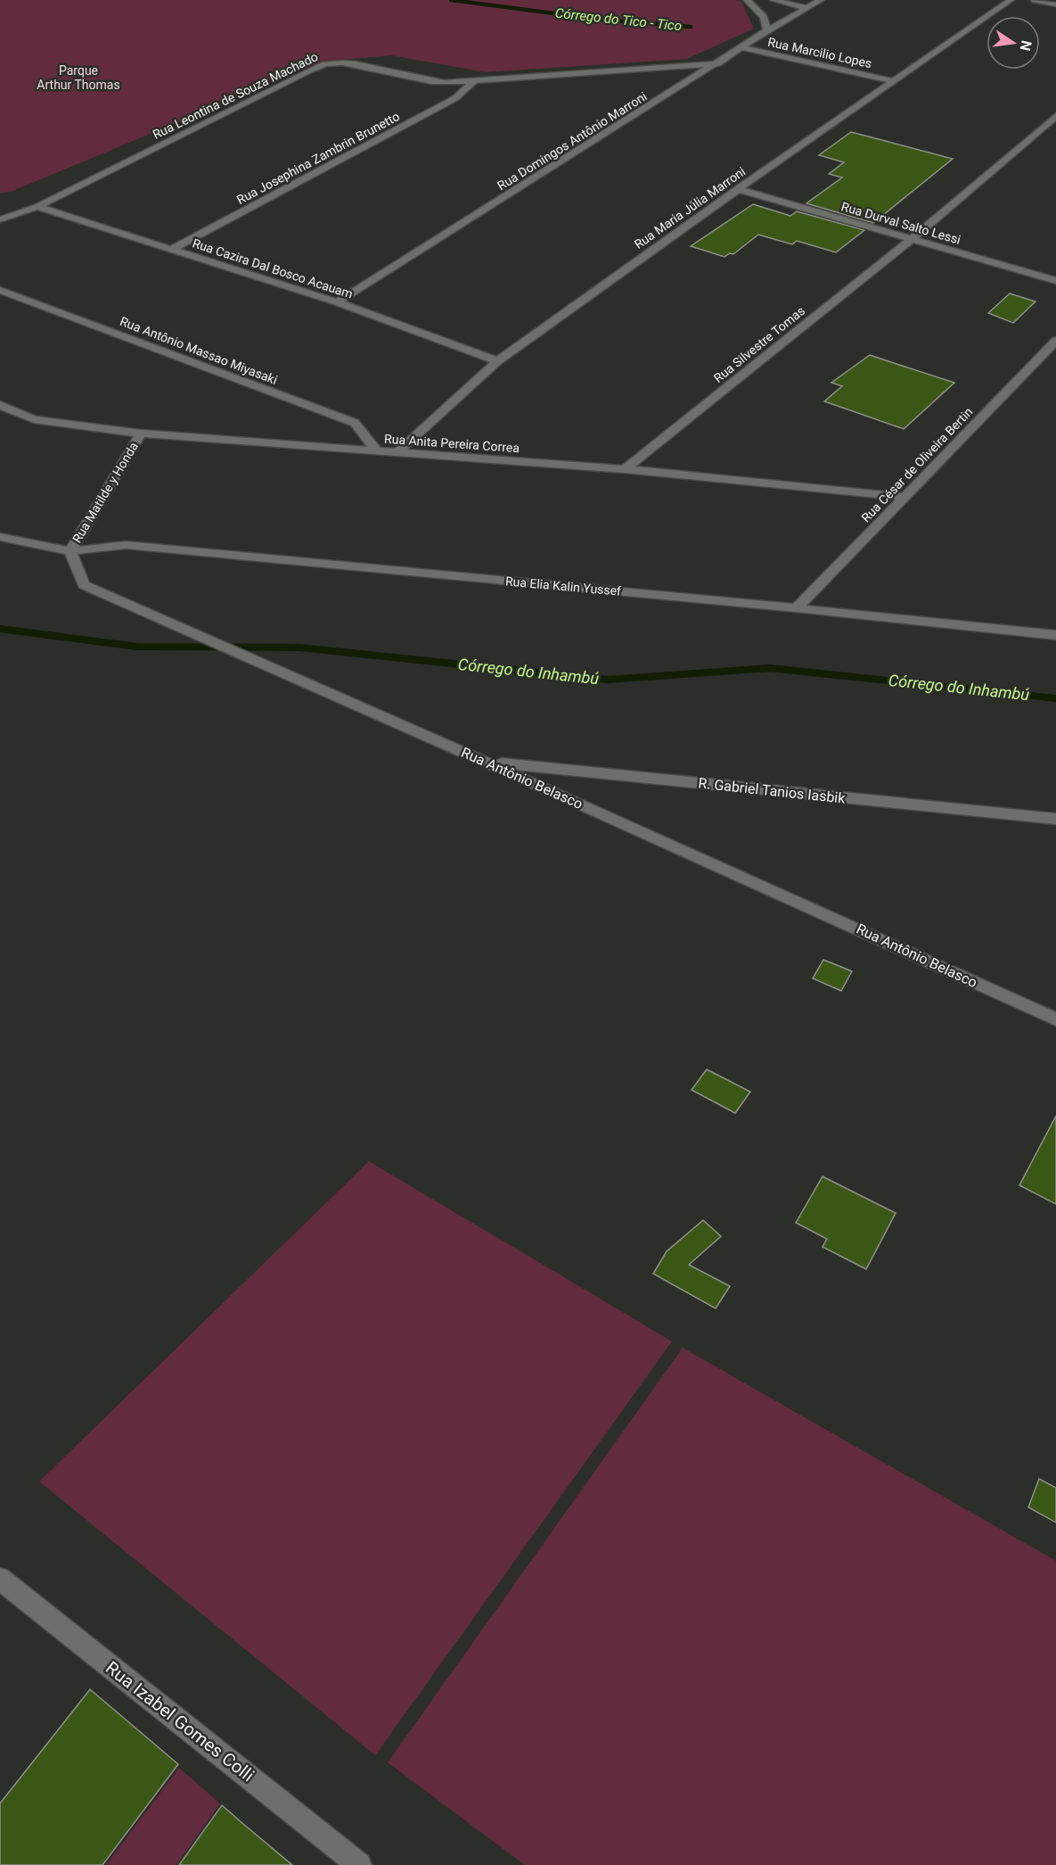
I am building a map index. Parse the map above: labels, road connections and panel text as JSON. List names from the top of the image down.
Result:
{
  "streets": {
    "street": [
      "Rua Marcilio Lopes",
      "Rua Leontina de Souza Machado",
      "Rua Domingos Antônio Marroni",
      "Rua Josephina Zambrin Brunetto",
      "Rua Maria Júlia Marroni",
      "Rua Durval Salto Lessi",
      "Rua Cazira Dal Bosco Acauam",
      "Rua Silvestre Tomas",
      "Rua Antônio Massao Miyasaki",
      "Rua Anita Pereira Correa",
      "Rua César de Oliveira Bertin",
      "Rua Matilde y Honda",
      "Rua Elia Kalin Yussef",
      "Rua Antônio Belasco",
      "R. Gabriel Tanios Iasbik",
      "Rua Izabel Gomes Colli"
    ]
  },
  "crossings": [
    ["Rua Marcilio Lopes", "Rua Domingos Antônio Marroni"],
    ["Rua Marcilio Lopes", "Rua Maria Júlia Marroni"],
    ["Rua Leontina de Souza Machado", "Rua Domingos Antônio Marroni"],
    ["Rua Leontina de Souza Machado", "Rua Josephina Zambrin Brunetto"],
    ["Rua Leontina de Souza Machado", "Rua Cazira Dal Bosco Acauam"],
    ["Rua Domingos Antônio Marroni", "Rua Cazira Dal Bosco Acauam"],
    ["Rua Josephina Zambrin Brunetto", "Rua Cazira Dal Bosco Acauam"],
    ["Rua Maria Júlia Marroni", "Rua Durval Salto Lessi"],
    ["Rua Maria Júlia Marroni", "Rua Cazira Dal Bosco Acauam"],
    ["Rua Maria Júlia Marroni", "Rua Anita Pereira Correa"],
    ["Rua Durval Salto Lessi", "Rua Silvestre Tomas"],
    ["Rua Silvestre Tomas", "Rua Anita Pereira Correa"],
    ["Rua Antônio Massao Miyasaki", "Rua Anita Pereira Correa"],
    ["Rua Anita Pereira Correa", "Rua César de Oliveira Bertin"],
    ["Rua Anita Pereira Correa", "Rua Matilde y Honda"],
    ["Rua César de Oliveira Bertin", "Rua Elia Kalin Yussef"],
    ["Rua Matilde y Honda", "Rua Elia Kalin Yussef"],
    ["Rua Matilde y Honda", "Rua Antônio Belasco"],
    ["Rua Elia Kalin Yussef", "Rua Antônio Belasco"],
    ["Rua Antônio Belasco", "R. Gabriel Tanios Iasbik"]
  ],
  "water": ["Córrego do Tico - Tico", "Córrego do Inhambú"],
  "parks": ["Parque Arthur Thomas"],
  "north": "right"
}
